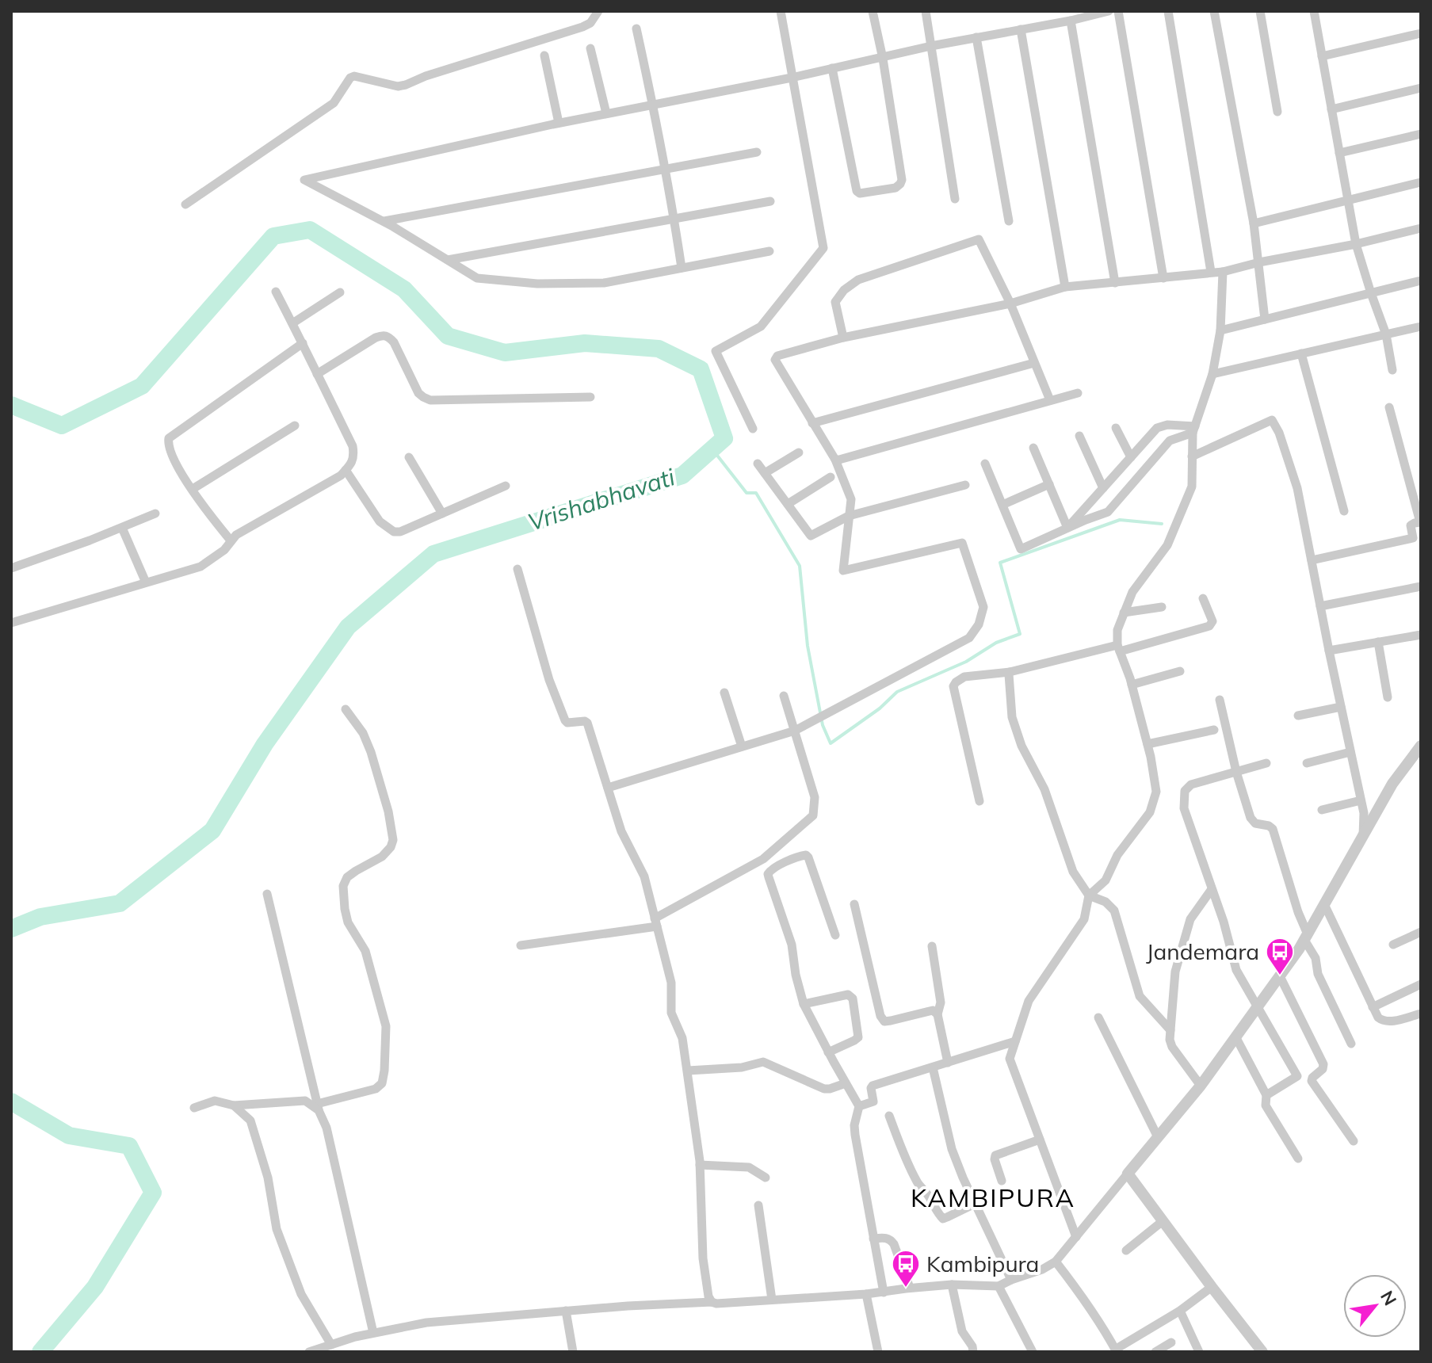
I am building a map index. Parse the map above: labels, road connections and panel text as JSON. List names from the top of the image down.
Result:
{
  "districts": ["KAMBIPURA"],
  "water": ["Vrishabhavati"],
  "places": {
    "bus stop": ["Jandemara", "Kambipura"]
  },
  "north": "top right"
}
